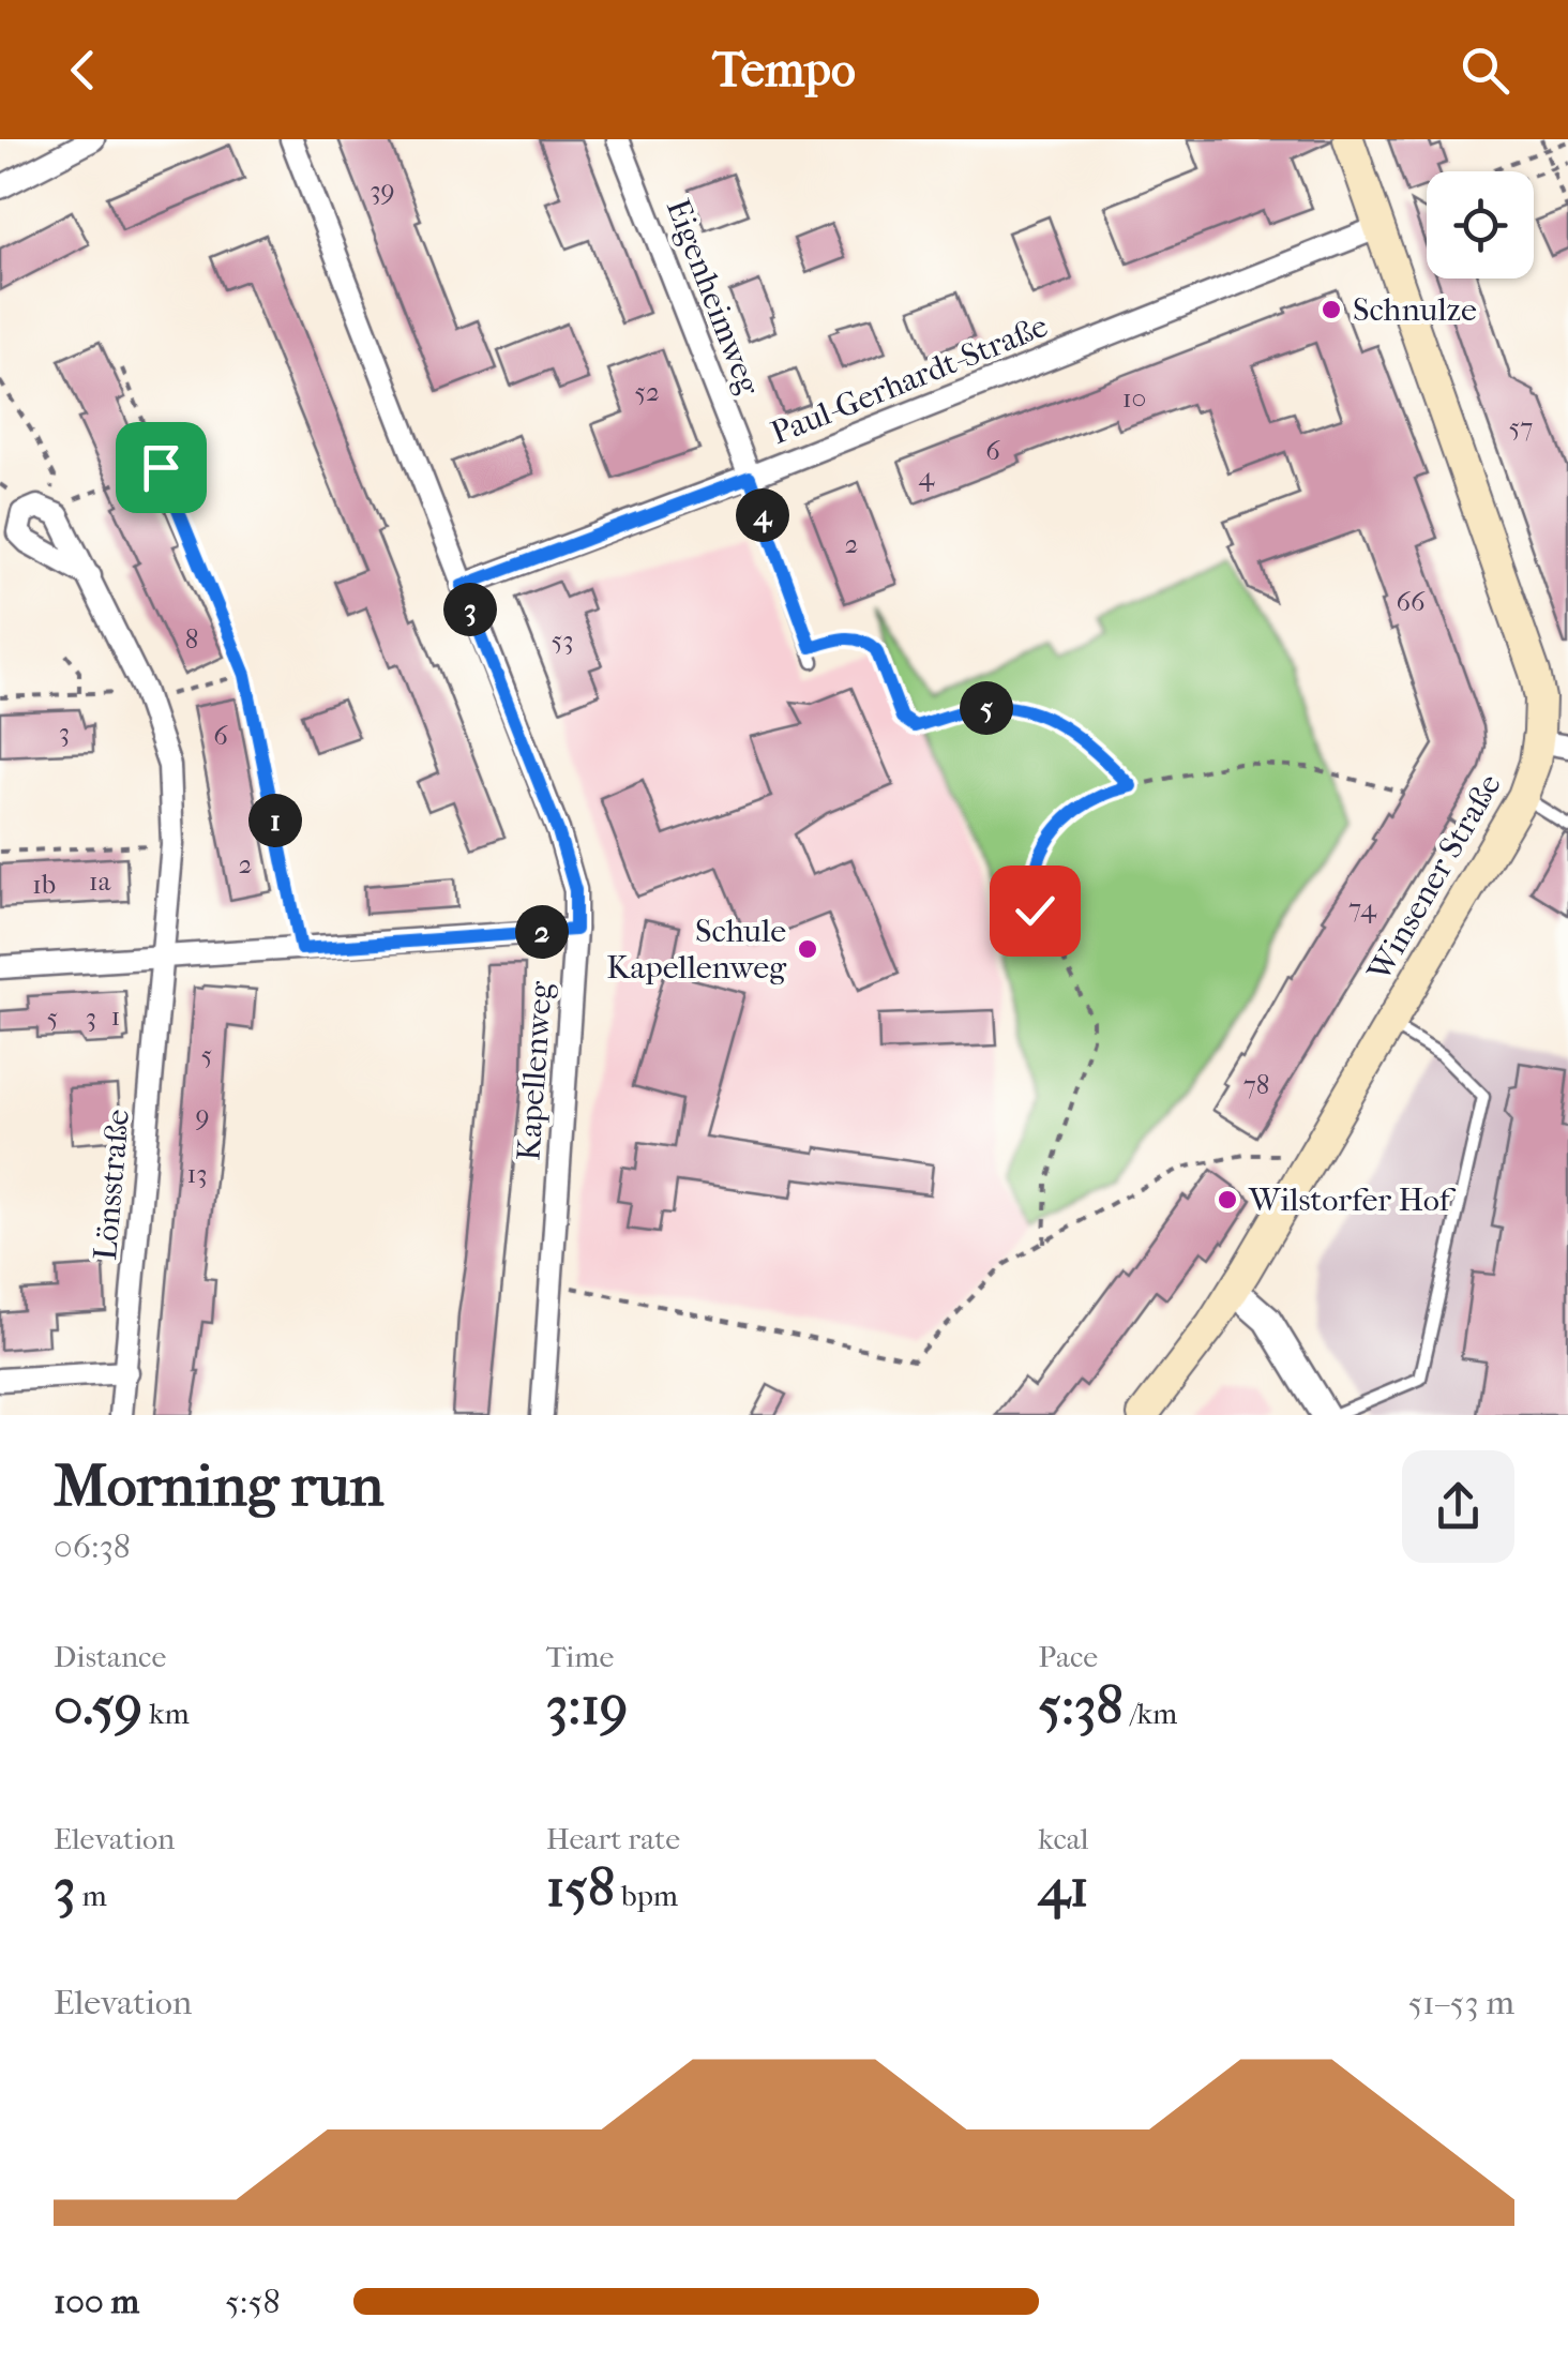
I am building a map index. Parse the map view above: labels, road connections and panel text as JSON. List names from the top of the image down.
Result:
{
  "streets": {
    "main road": ["Winsener Straße"],
    "street": [
      "Eigenheimweg",
      "Paul-Gerhardt-Straße",
      "Kapellenweg",
      "Lönsstraße"
    ]
  },
  "crossings": [
    ["Eigenheimweg", "Paul-Gerhardt-Straße"],
    ["Paul-Gerhardt-Straße", "Winsener Straße"],
    ["Paul-Gerhardt-Straße", "Kapellenweg"]
  ],
  "places": ["Schnulze", "Schule Kapellenweg", "Wilstorfer Hof"],
  "house_numbers": [
    "39",
    "52",
    "10",
    "57",
    "6",
    "4",
    "2",
    "66",
    "8",
    "53",
    "3",
    "6",
    "2",
    "1a",
    "1b",
    "74",
    "1",
    "5",
    "3",
    "5",
    "78",
    "9",
    "13"
  ],
  "page": {
    "header": "Tempo",
    "pins": [
      "4",
      "3",
      "5",
      "1",
      "2"
    ],
    "heading": ["Morning run", "06:38"],
    "stats": [
      ["Distance", "0.59 km"],
      ["Time", "3:19"],
      ["Pace", "5:38 /km"],
      ["Elevation", "3 m"],
      ["Heart rate", "158 bpm"],
      ["kcal", "41"]
    ],
    "chart": ["Elevation", "51–53 m"],
    "list": [
      {
        "name": "100 m",
        "note": "5:58"
      }
    ]
  }
}
